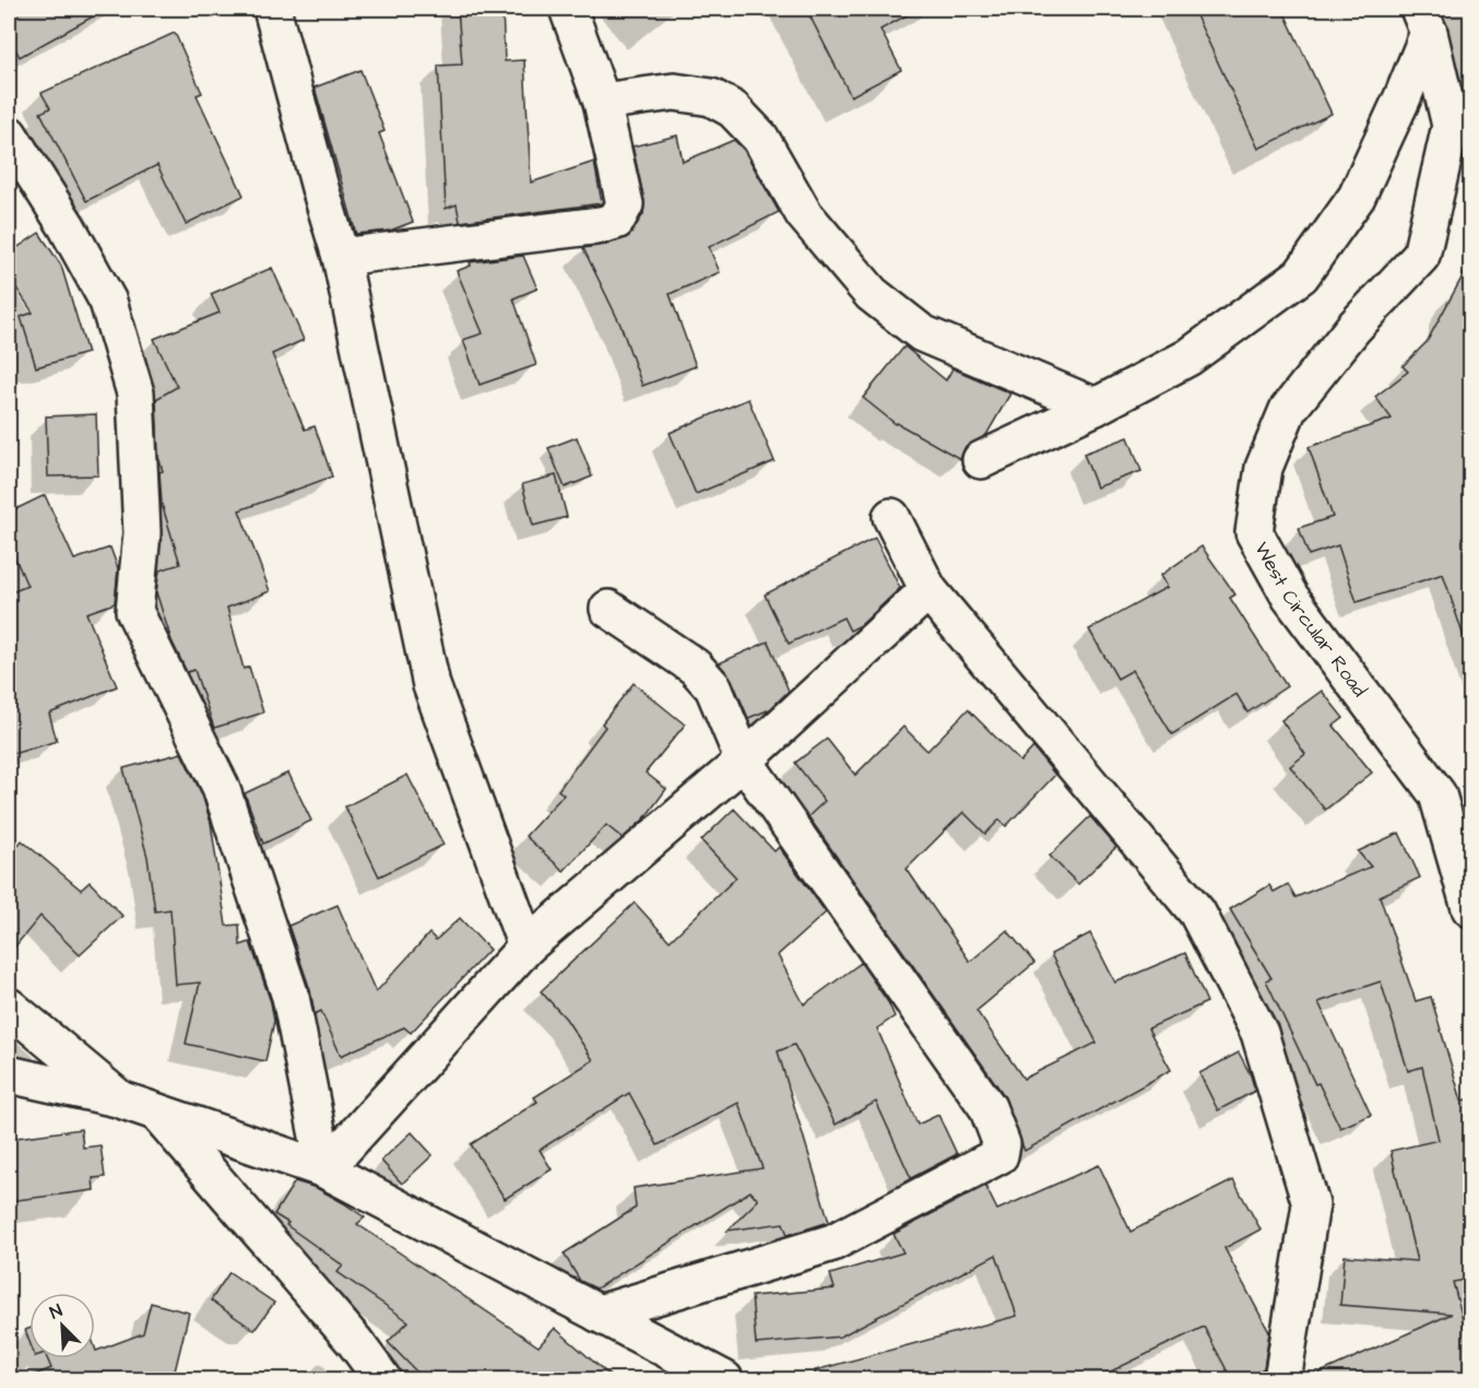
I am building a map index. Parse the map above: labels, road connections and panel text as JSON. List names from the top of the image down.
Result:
{
  "streets": {
    "street": ["West Circular Road"]
  },
  "north": "top left"
}
